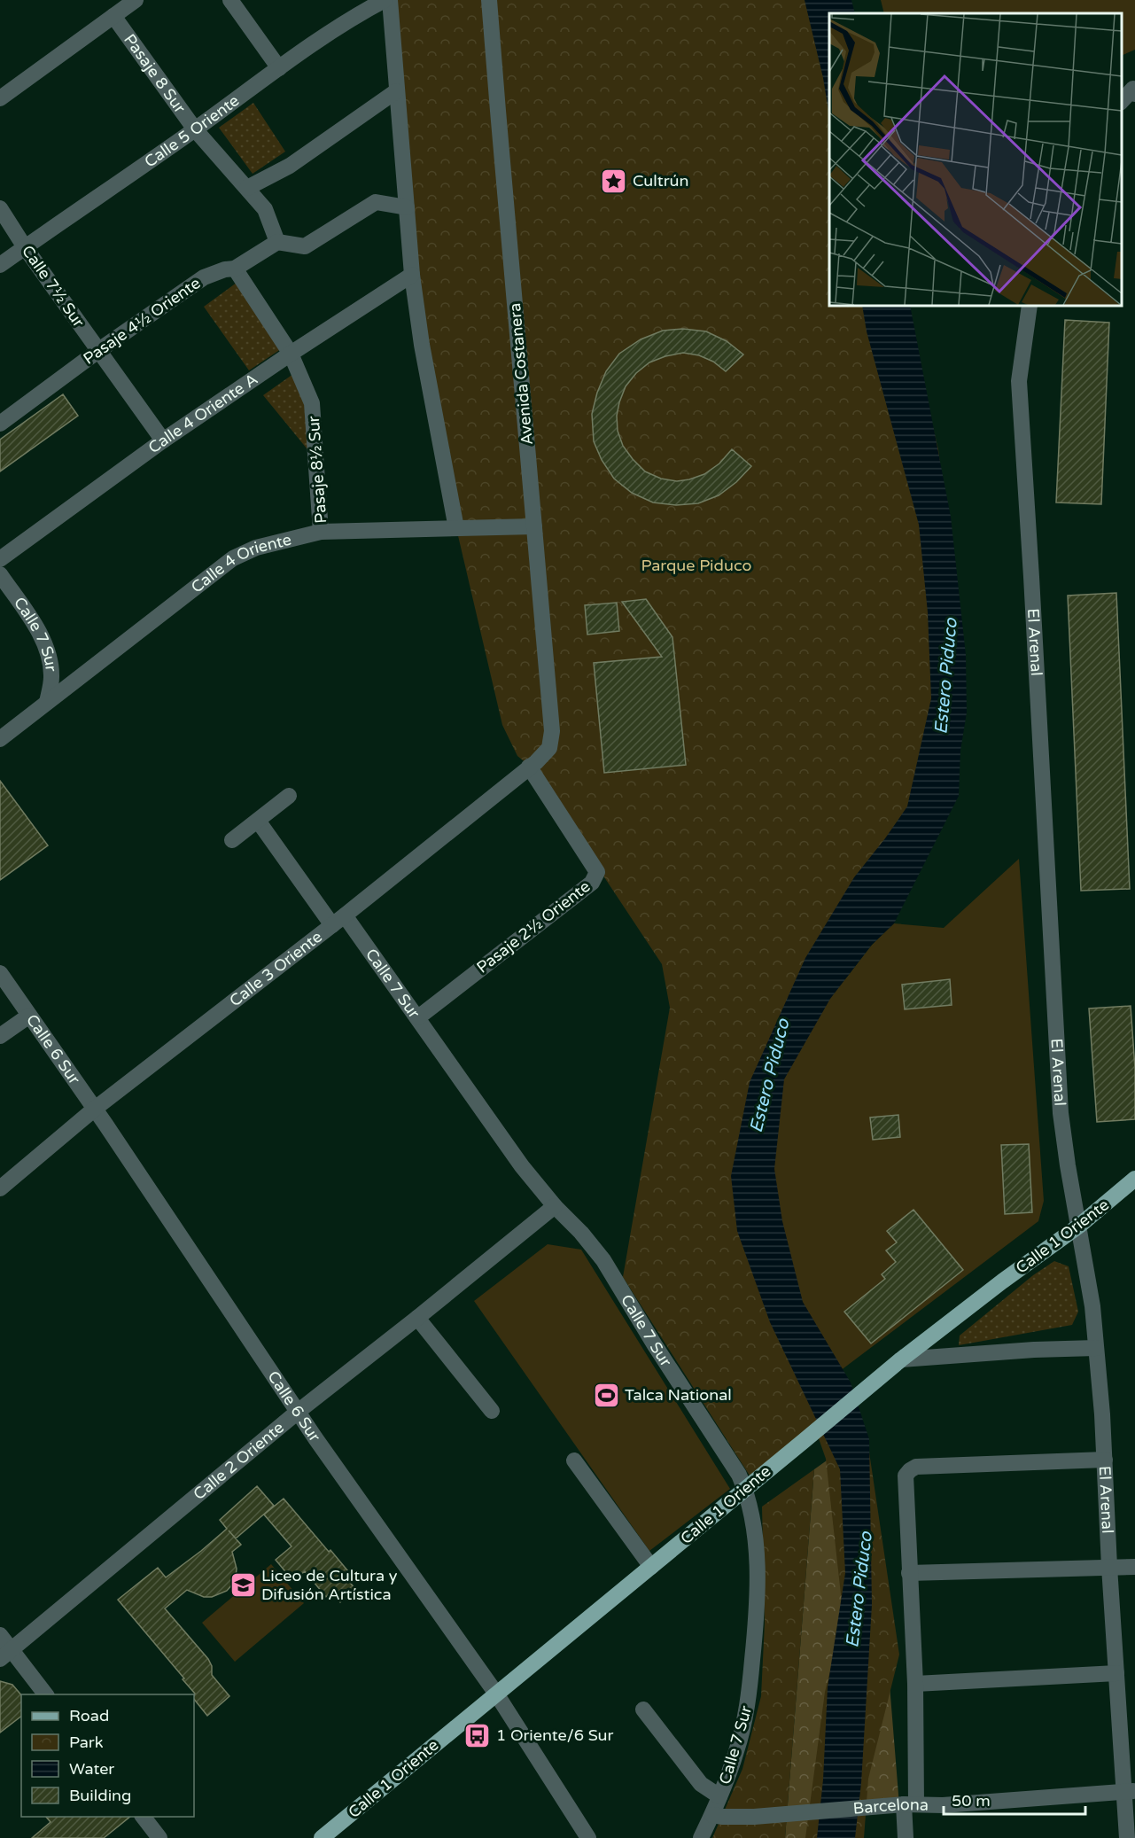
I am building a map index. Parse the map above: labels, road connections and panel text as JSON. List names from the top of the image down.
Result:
{
  "streets": {
    "main road": ["Calle 1 Oriente"],
    "street": [
      "Pasaje 8 Sur",
      "Calle 5 Oriente",
      "Calle 7½ Sur",
      "Pasaje 4½ Oriente",
      "Avenida Costanera",
      "Calle 4 Oriente A",
      "Pasaje 8½ Sur",
      "Calle 4 Oriente",
      "Calle 7 Sur",
      "El Arenal",
      "Pasaje 2½ Oriente",
      "Calle 3 Oriente",
      "Calle 6 Sur",
      "Calle 2 Oriente",
      "Barcelona"
    ]
  },
  "crossings": [
    ["Pasaje 8 Sur", "Calle 5 Oriente"],
    ["Calle 5 Oriente", "Calle 7½ Sur"],
    ["Calle 7½ Sur", "Pasaje 4½ Oriente"],
    ["Calle 7½ Sur", "Calle 4 Oriente A"],
    ["Pasaje 4½ Oriente", "Pasaje 8½ Sur"],
    ["Avenida Costanera", "Calle 4 Oriente"],
    ["Avenida Costanera", "Calle 3 Oriente"],
    ["Calle 4 Oriente A", "Pasaje 8½ Sur"],
    ["Pasaje 8½ Sur", "Calle 4 Oriente"],
    ["Calle 4 Oriente", "Calle 7 Sur"],
    ["Calle 7 Sur", "Pasaje 2½ Oriente"],
    ["Calle 7 Sur", "Calle 3 Oriente"],
    ["Calle 7 Sur", "Calle 1 Oriente"],
    ["Calle 7 Sur", "Calle 2 Oriente"],
    ["Calle 7 Sur", "Barcelona"],
    ["El Arenal", "Calle 1 Oriente"],
    ["El Arenal", "Barcelona"],
    ["Pasaje 2½ Oriente", "Calle 3 Oriente"],
    ["Calle 3 Oriente", "Calle 6 Sur"],
    ["Calle 6 Sur", "Calle 1 Oriente"],
    ["Calle 6 Sur", "Calle 2 Oriente"]
  ],
  "water": ["Estero Piduco"],
  "parks": ["Parque Piduco"],
  "places": {
    "place": ["Cultrún"],
    "sports": ["Talca National"],
    "school or university": ["Liceo de Cultura y Difusión Artística"],
    "bus stop": ["1 Oriente/6 Sur"]
  },
  "legend": [
    "Road",
    "Park",
    "Water",
    "Building"
  ],
  "scale_bar": "50 m"
}
